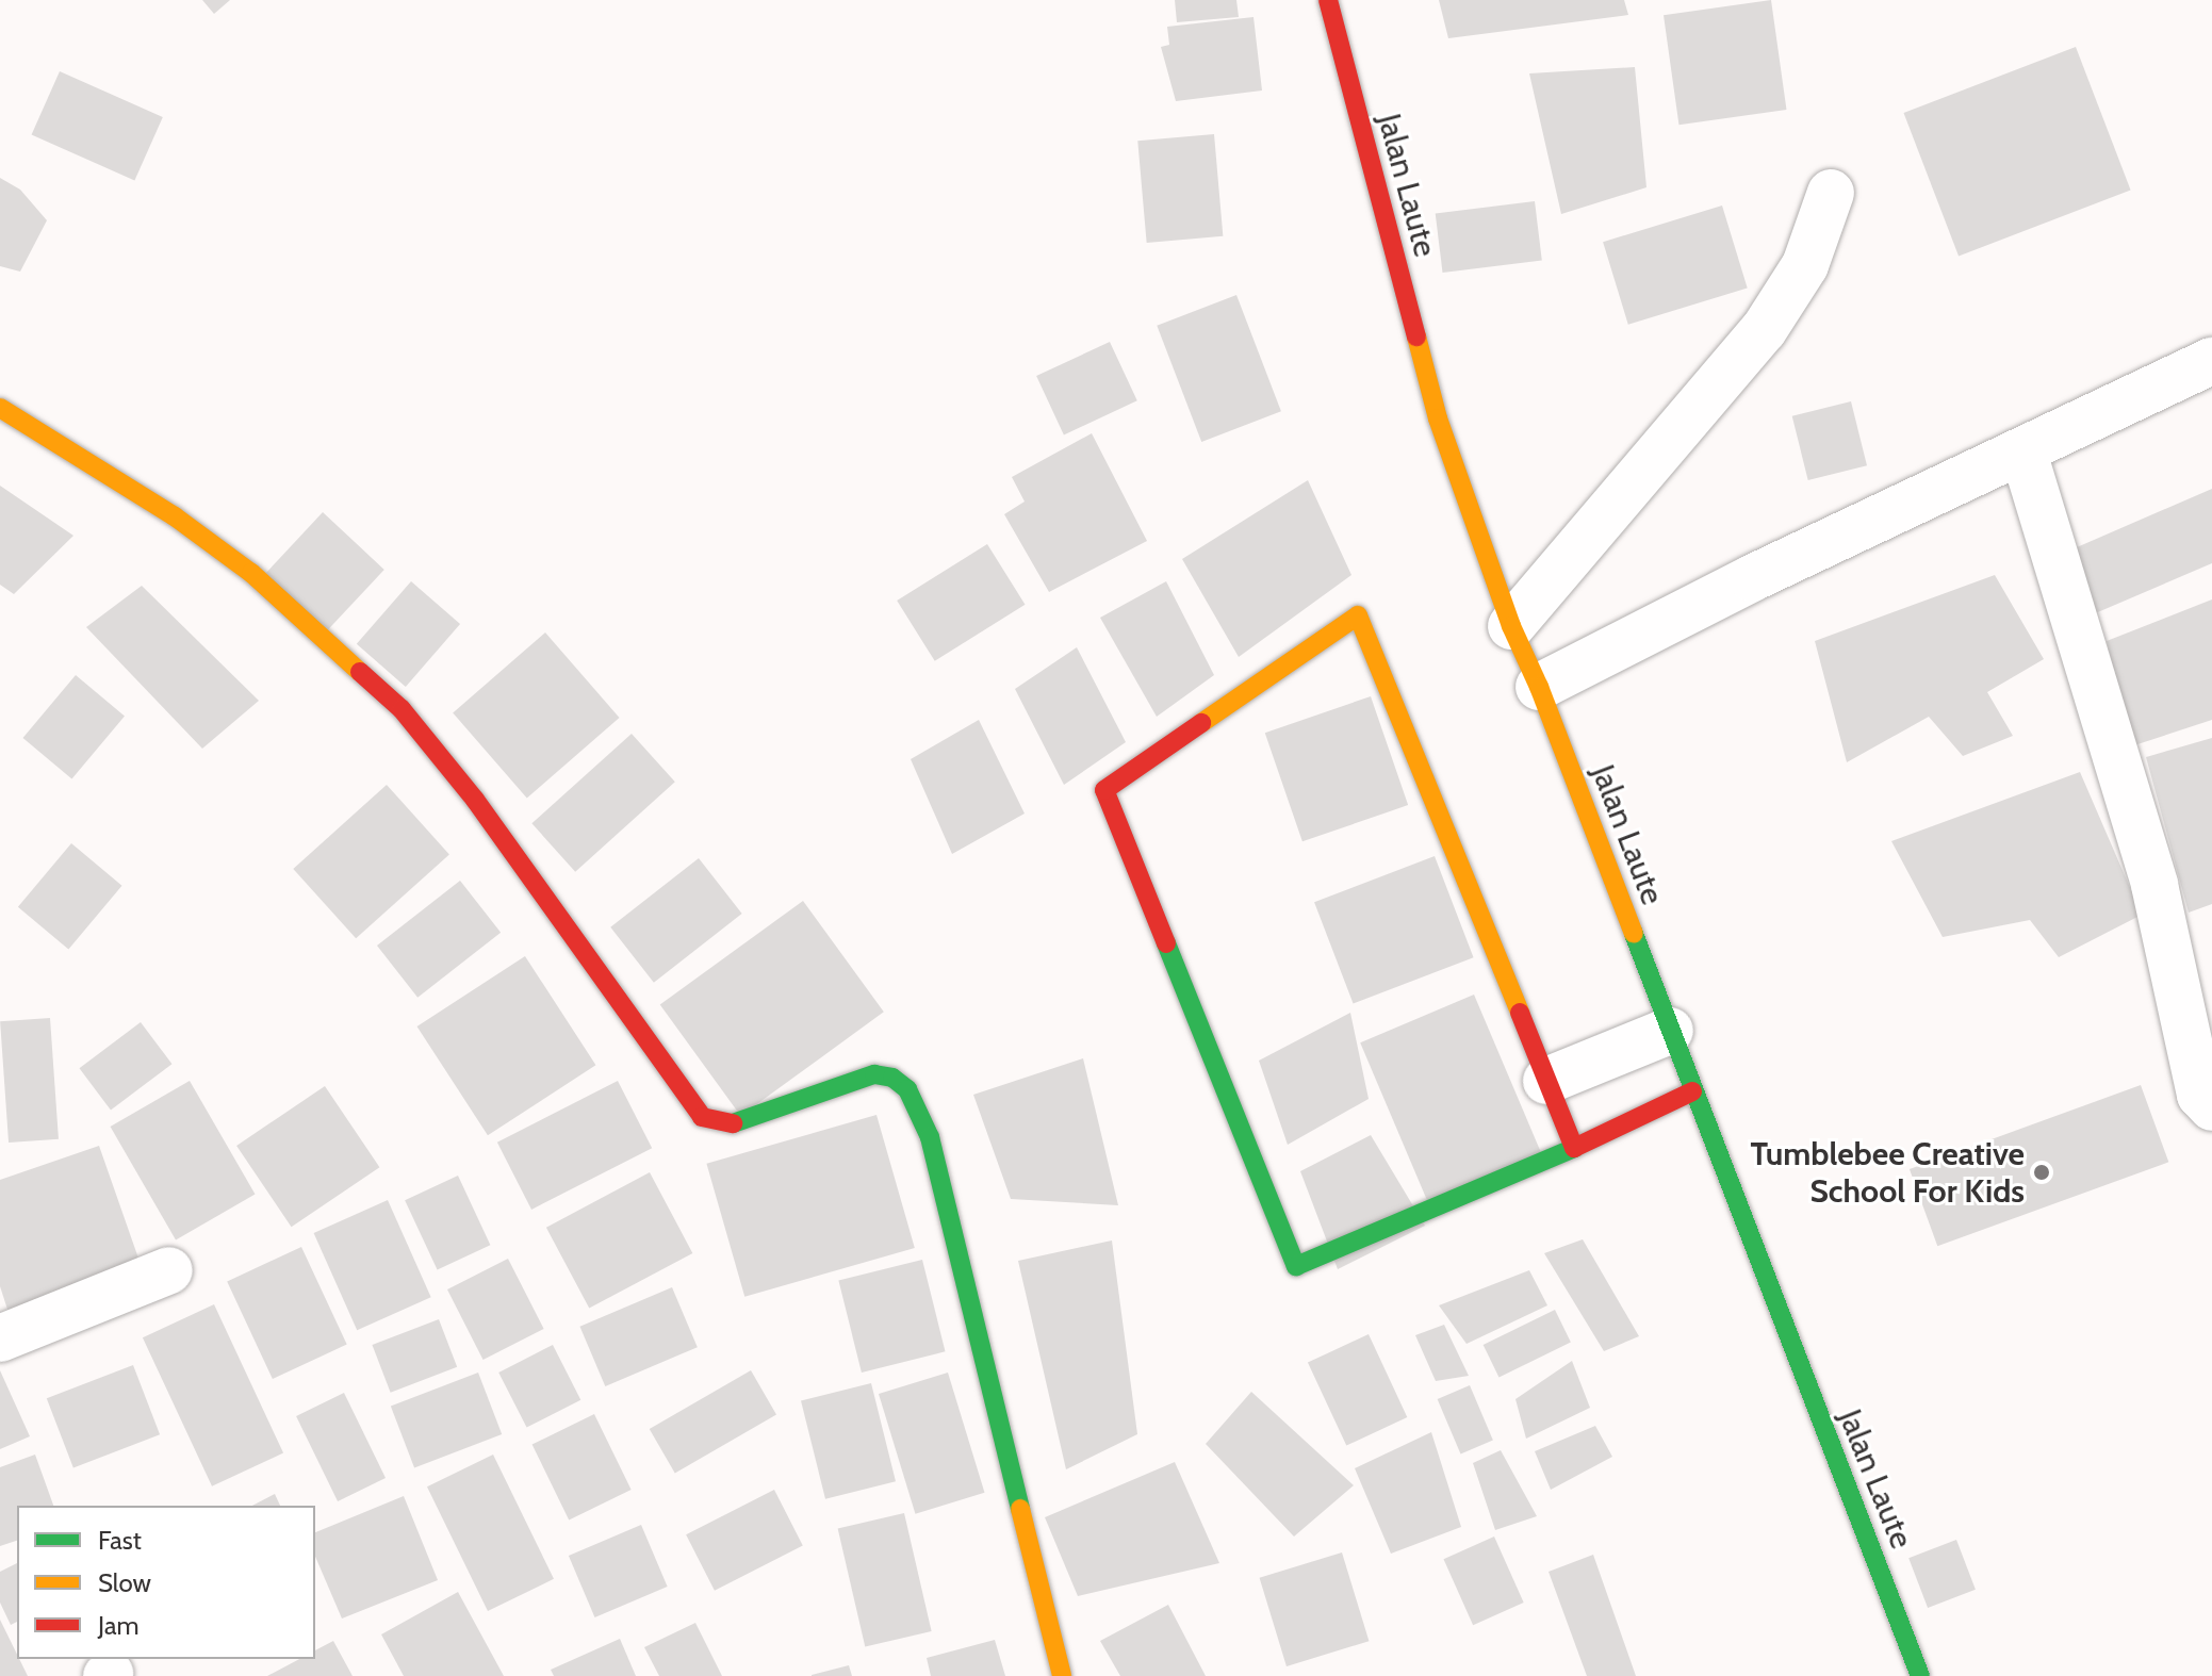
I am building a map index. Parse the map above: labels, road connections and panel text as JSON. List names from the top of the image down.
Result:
{
  "streets": {
    "street": ["Jalan Laute"]
  },
  "places": ["Tumblebee Creative School For Kids"],
  "legend": ["Fast", "Slow", "Jam"]
}
